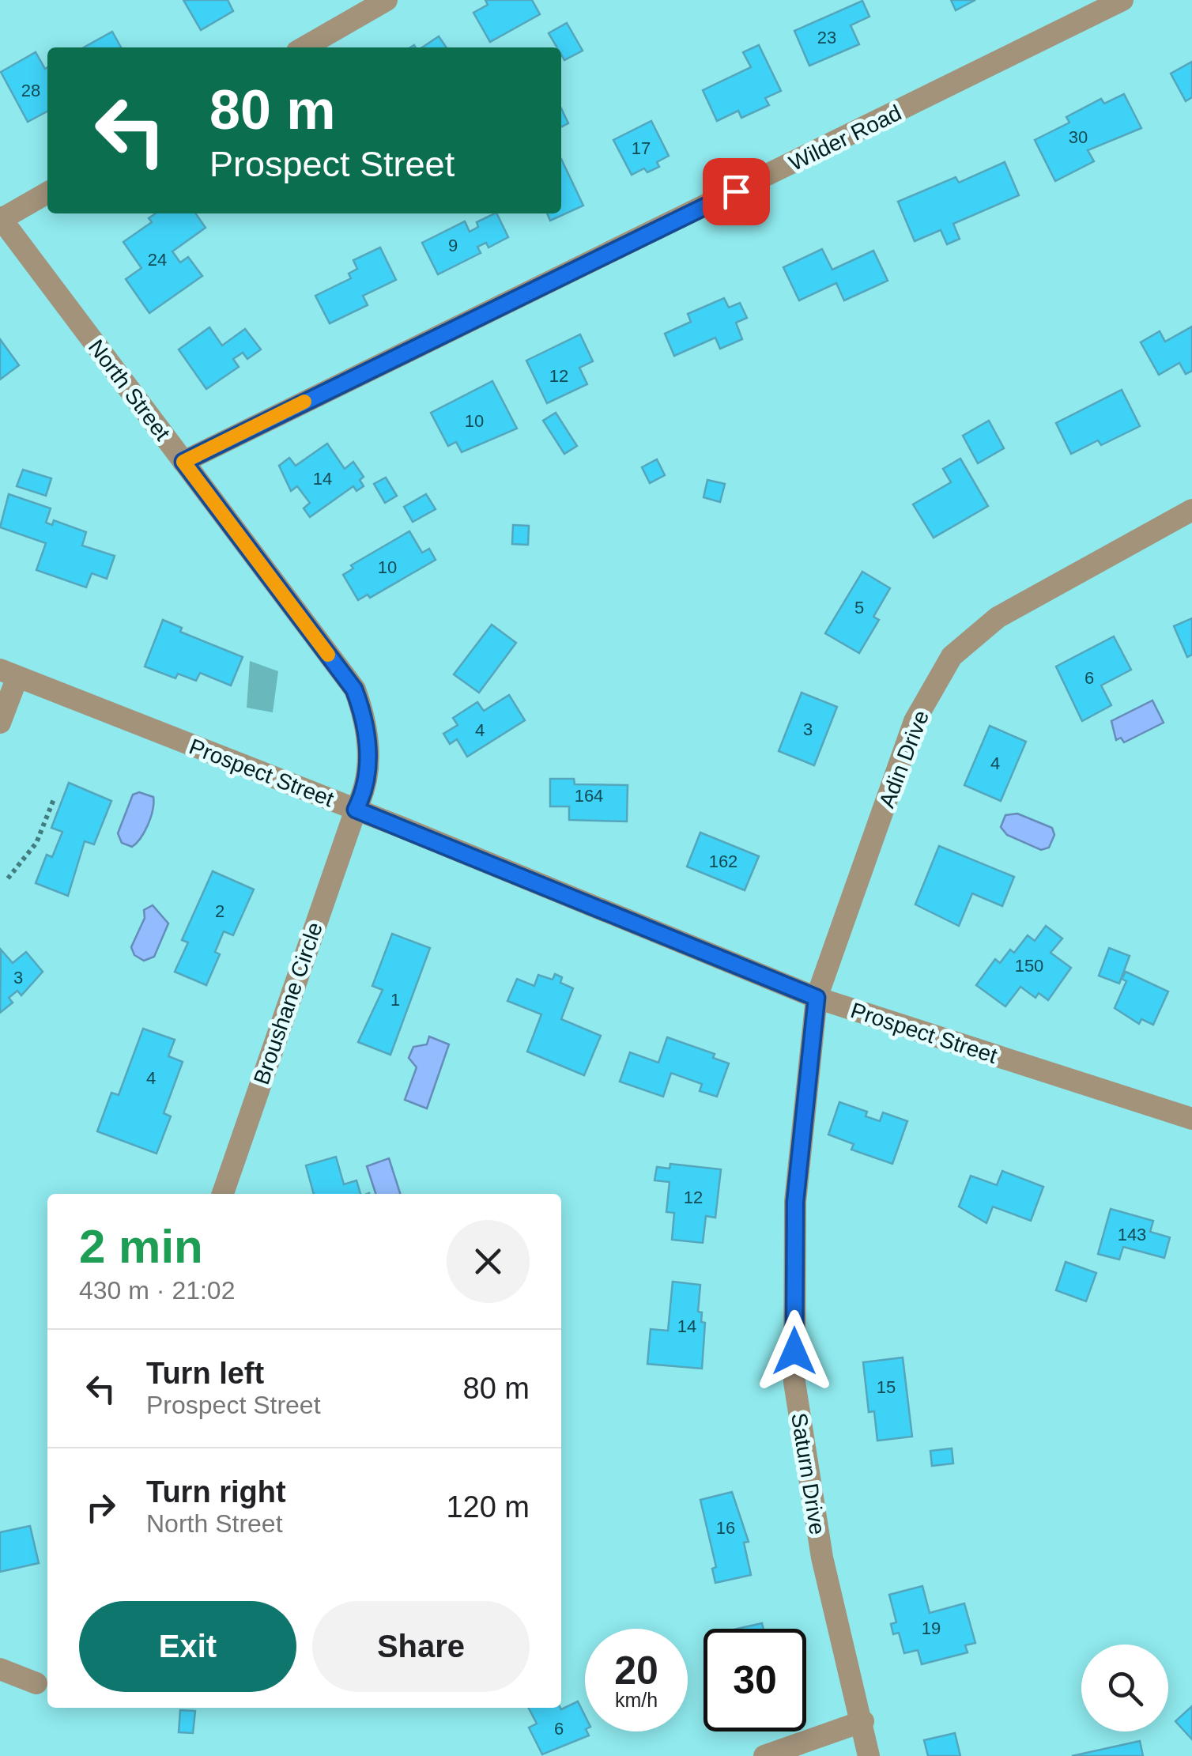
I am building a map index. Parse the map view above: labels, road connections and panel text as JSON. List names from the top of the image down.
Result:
{
  "streets": {
    "street": [
      "Wilder Road",
      "North Street",
      "Adin Drive",
      "Prospect Street",
      "Broushane Circle",
      "Saturn Drive"
    ]
  },
  "crossings": [
    ["Wilder Road", "North Street"],
    ["North Street", "Prospect Street"],
    ["North Street", "Broushane Circle"],
    ["Adin Drive", "Prospect Street"],
    ["Adin Drive", "Saturn Drive"],
    ["Prospect Street", "Broushane Circle"],
    ["Prospect Street", "Saturn Drive"]
  ],
  "house_numbers": [
    "23",
    "28",
    "30",
    "17",
    "9",
    "24",
    "12",
    "10",
    "14",
    "10",
    "5",
    "6",
    "3",
    "4",
    "4",
    "164",
    "162",
    "2",
    "150",
    "3",
    "1",
    "4",
    "12",
    "143",
    "14",
    "15",
    "16",
    "19",
    "6"
  ],
  "page": {
    "turn": ["80 m", "Prospect Street"],
    "heading": ["2 min", "430 m · 21:02"],
    "list": [
      {
        "name": "Turn left",
        "note": "Prospect Street",
        "value": "80 m"
      },
      {
        "name": "Turn right",
        "note": "North Street",
        "value": "120 m"
      }
    ],
    "buttons": ["Exit", "Share"],
    "speed": "20 km/h",
    "limit": "30"
  }
}
